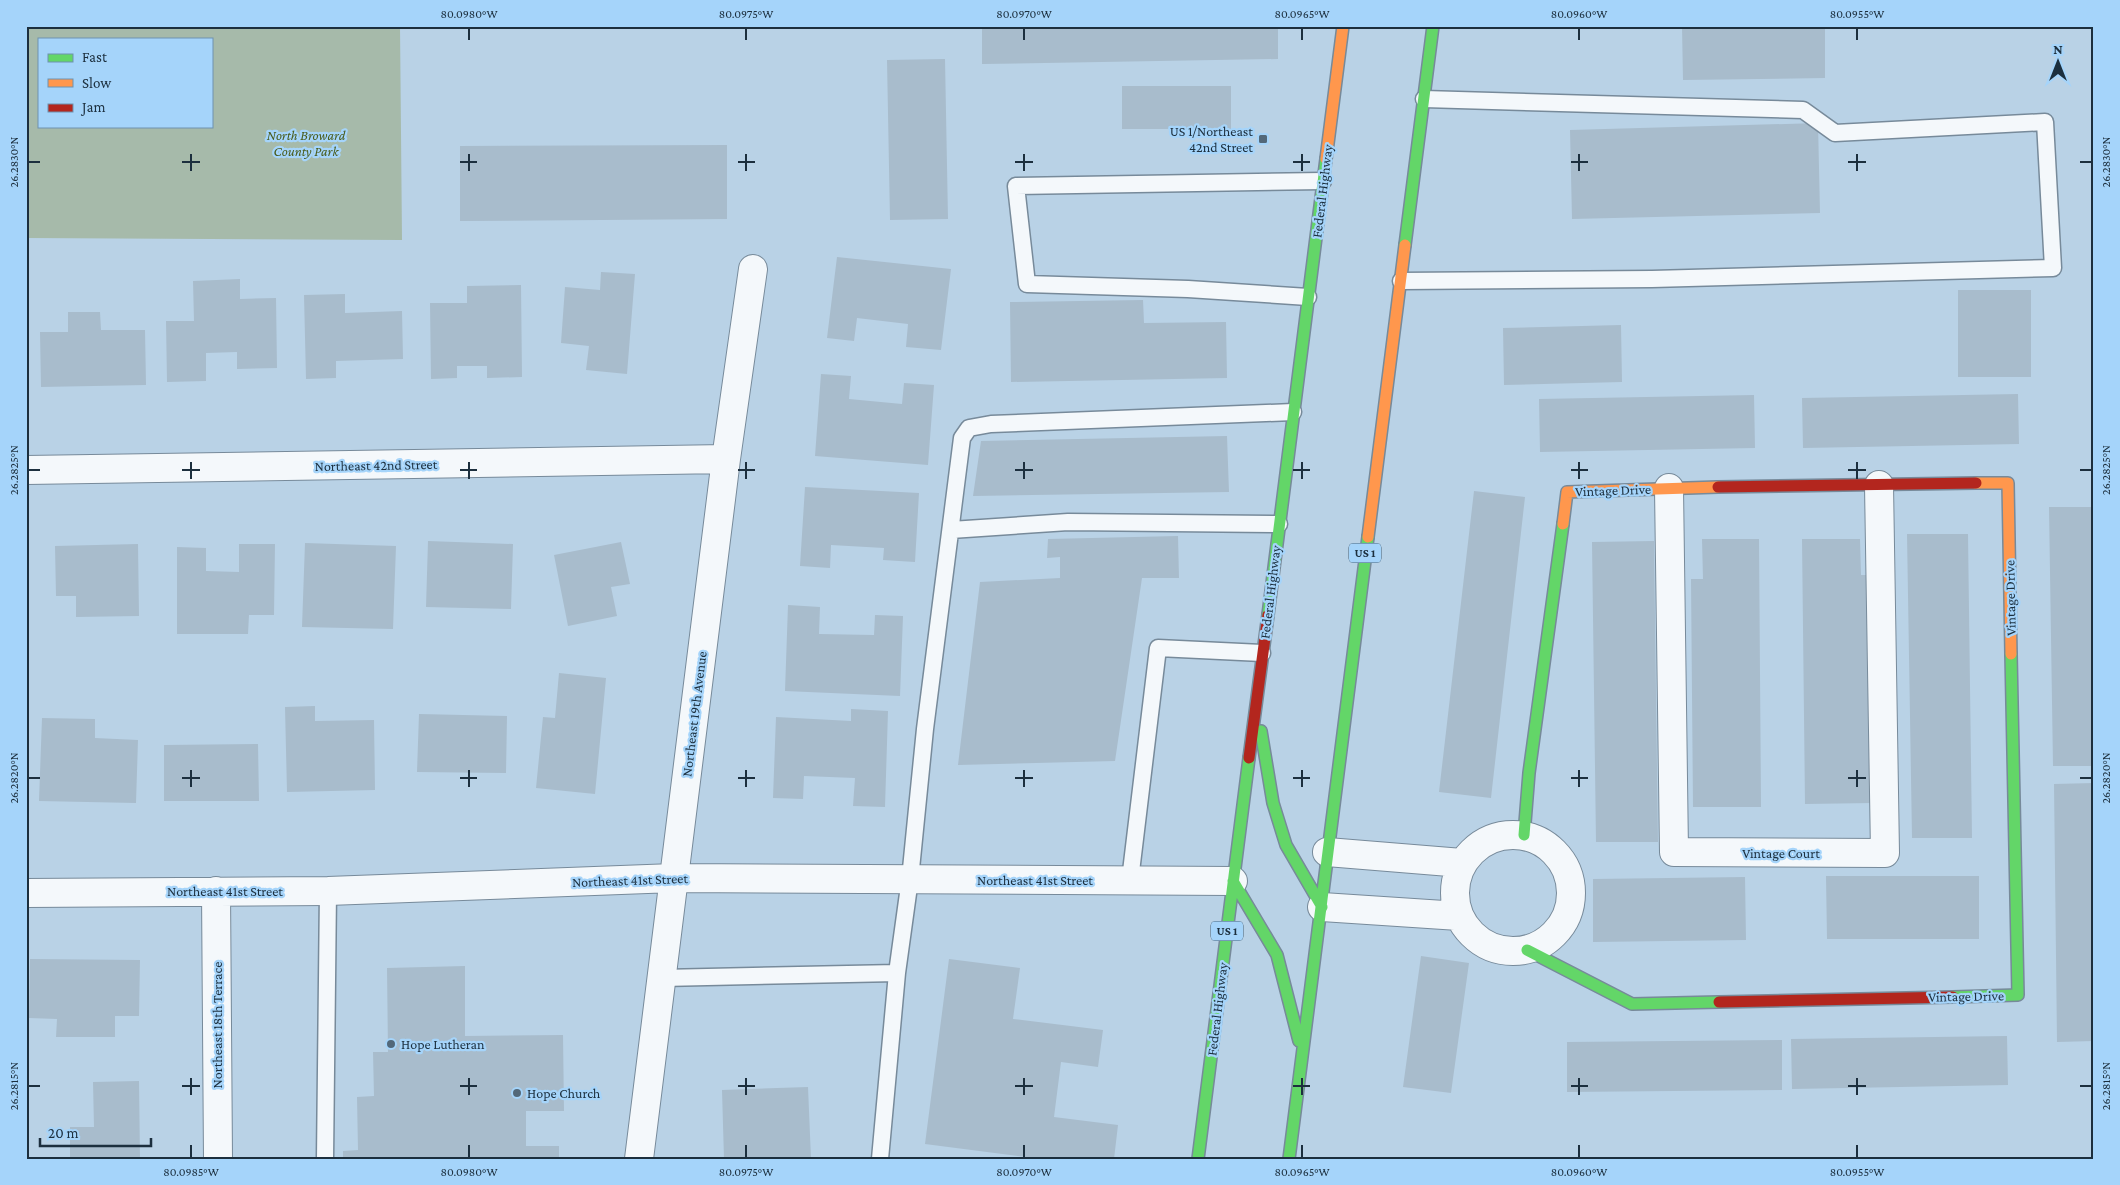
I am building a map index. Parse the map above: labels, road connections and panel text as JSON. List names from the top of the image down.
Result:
{
  "streets": {
    "main road": ["Federal Highway", "Vintage Drive", "US 1"],
    "street": [
      "Northeast 42nd Street",
      "Northeast 19th Avenue",
      "Vintage Court",
      "Northeast 41st Street",
      "Northeast 18th Terrace"
    ]
  },
  "crossings": [
    ["Federal Highway", "Northeast 41st Street"],
    ["Northeast 42nd Street", "Northeast 19th Avenue"],
    ["Vintage Drive", "Vintage Court"],
    ["Northeast 19th Avenue", "Northeast 41st Street"],
    ["Northeast 41st Street", "Northeast 18th Terrace"]
  ],
  "parks": ["North Broward County Park"],
  "places": {
    "transit": ["US 1/Northeast 42nd Street"],
    "other": ["Hope Lutheran", "Hope Church"]
  },
  "legend": ["Fast", "Slow", "Jam"],
  "scale_bar": "20 m",
  "north": "top",
  "coordinates": [
    "80.0980°W",
    "80.0975°W",
    "80.0970°W",
    "80.0965°W",
    "80.0960°W",
    "80.0955°W",
    "26.2830°N",
    "26.2825°N",
    "26.2820°N",
    "26.2815°N",
    "80.0985°W"
  ]
}
